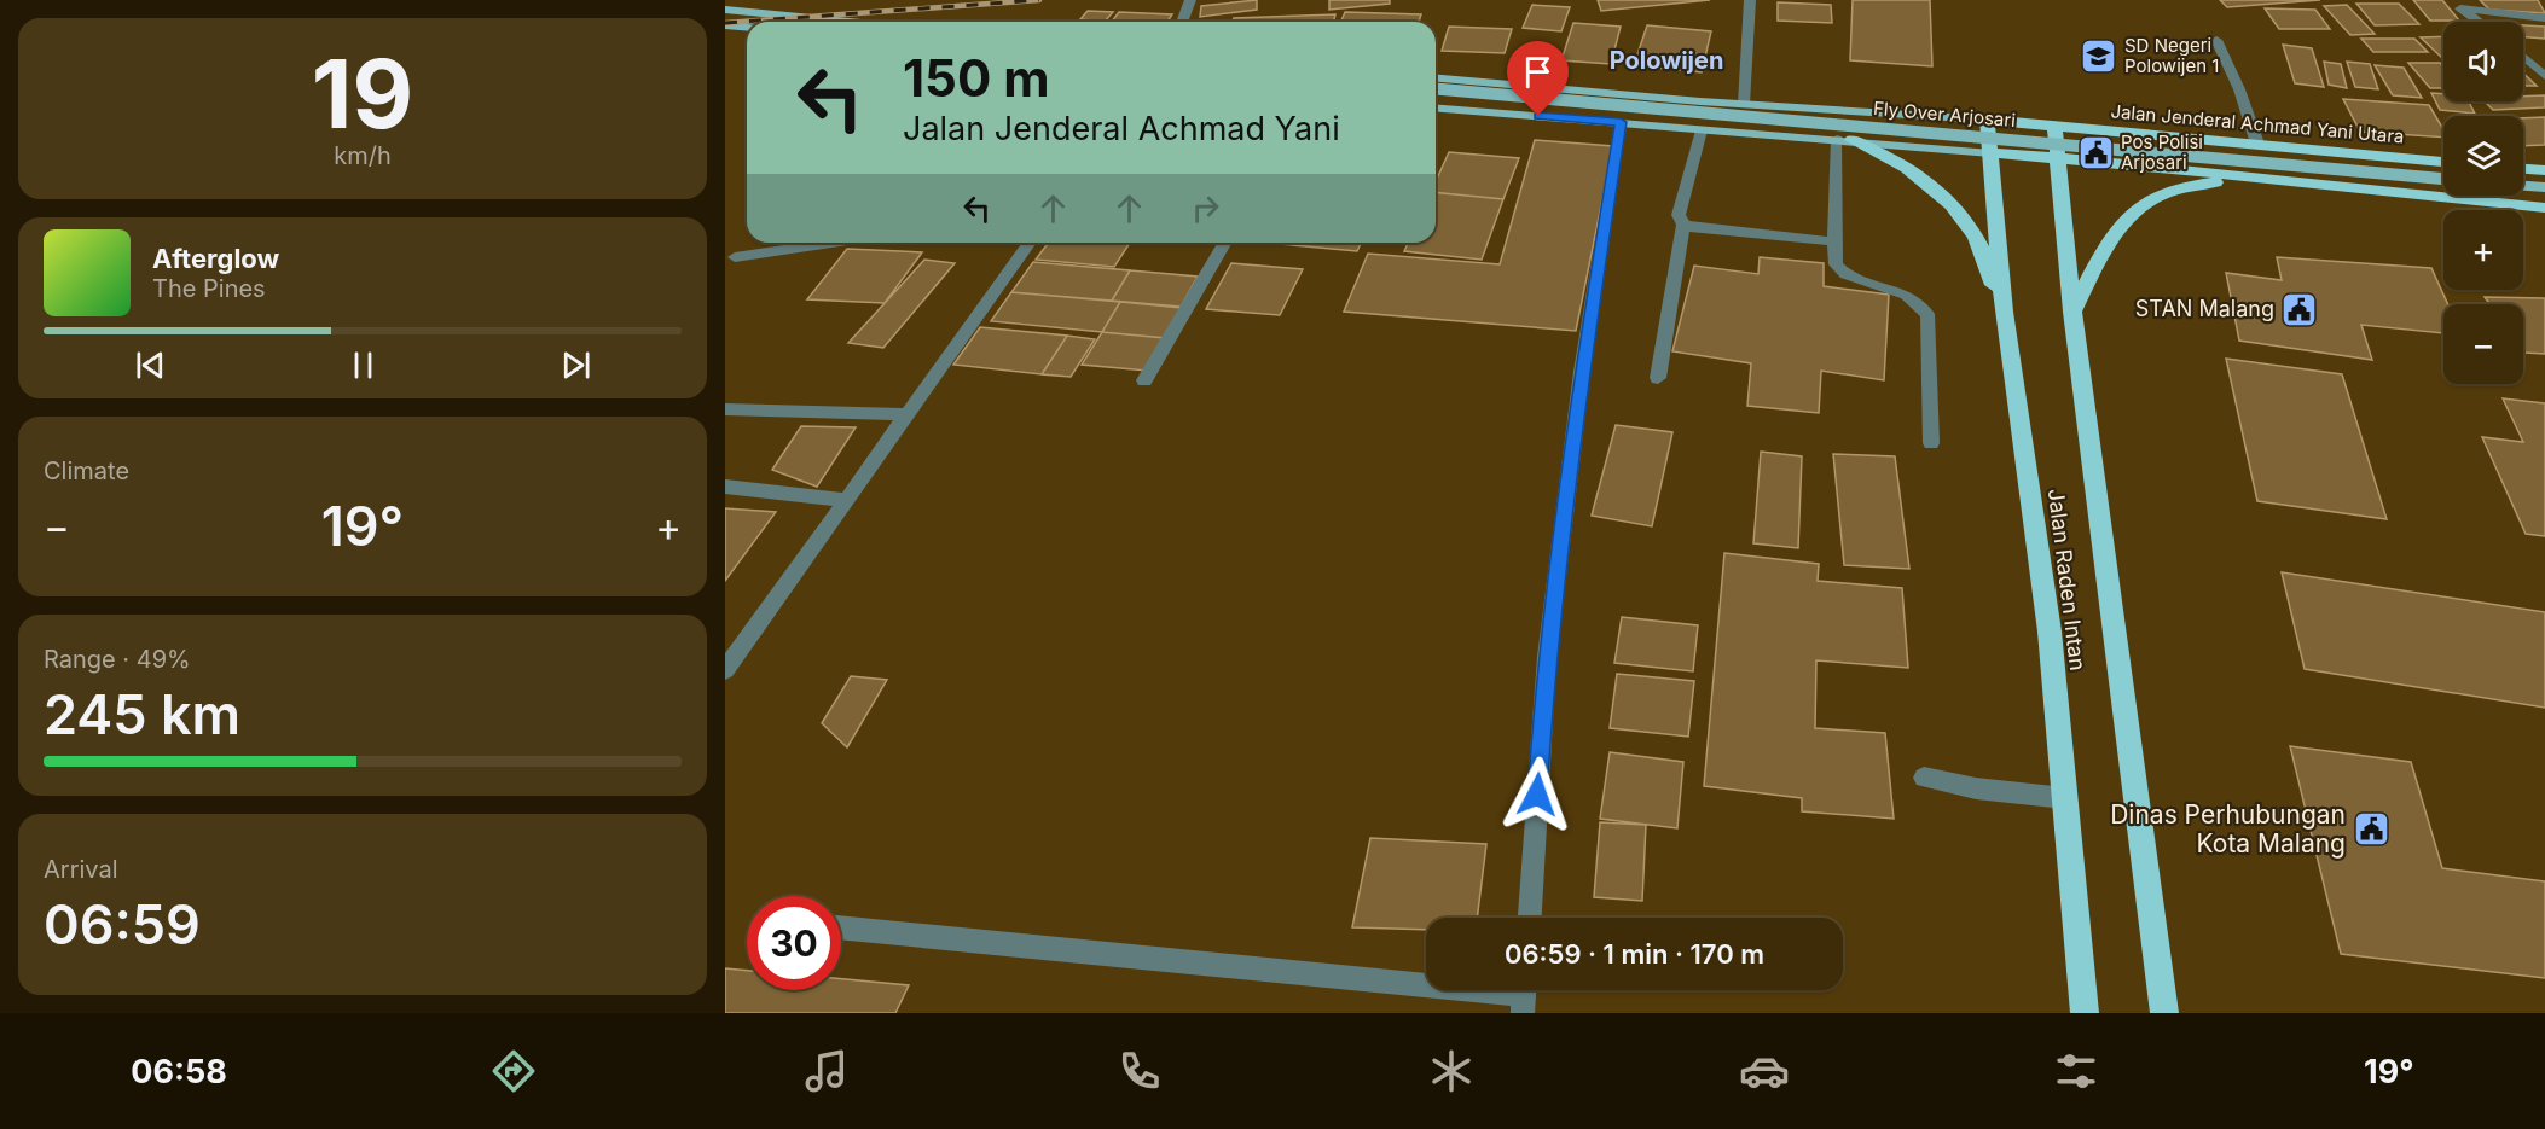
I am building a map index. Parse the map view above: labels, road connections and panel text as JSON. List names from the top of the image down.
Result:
{
  "streets": {
    "highway": ["Jalan Jenderal Achmad Yani Utara", "Jalan Raden Intan"],
    "main road": ["Fly Over Arjosari"]
  },
  "crossings": [
    ["Jalan Jenderal Achmad Yani Utara", "Jalan Raden Intan"]
  ],
  "districts": ["Polowijen"],
  "places": {
    "school or university": ["SD Negeri Polowijen 1"],
    "public building": ["Pos Polisi Arjosari", "STAN Malang", "Dinas Perhubungan Kota Malang"]
  },
  "page": {
    "tile": [
      ["19", "km/h"],
      "Climate",
      ["Range · 49%", "245 km"],
      ["Arrival", "06:59"]
    ],
    "map_buttons": ["+", "−"],
    "turn": ["150 m", "Jalan Jenderal Achmad Yani"],
    "song": ["Afterglow", "The Pines"],
    "heat": ["−", "19°", "+"],
    "limit": "30",
    "trip": "06:59 · 1 min · 170 m",
    "tabs": ["06:58", "19°"]
  }
}
